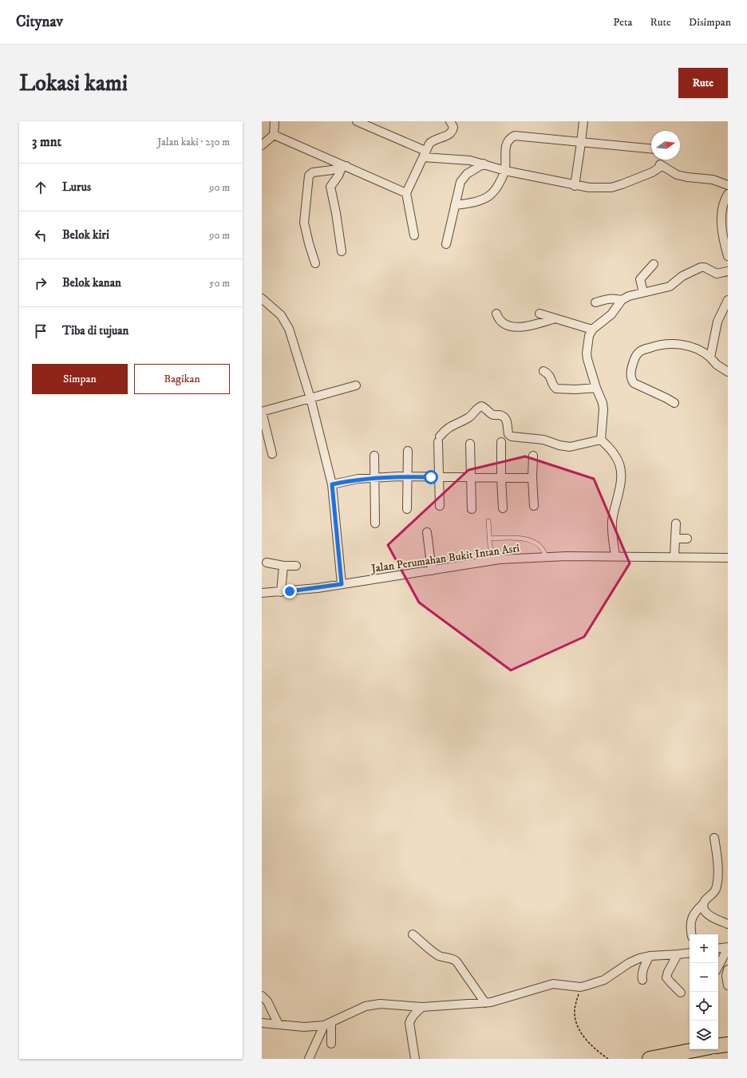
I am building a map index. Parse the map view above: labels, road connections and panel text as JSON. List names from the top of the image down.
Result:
{
  "streets": {
    "street": ["Jalan Perumahan Bukit Intan Asri"]
  },
  "north": "right",
  "page": {
    "header": "Citynav",
    "nav": ["Peta", "Rute", "Disimpan"],
    "buttons": [
      "Rute",
      ["Simpan", "Bagikan"]
    ],
    "title": "Lokasi kami",
    "heading": ["3 mnt", "Jalan kaki · 230 m"],
    "list": [
      ["Lurus", "90 m"],
      ["Belok kiri", "90 m"],
      ["Belok kanan", "50 m"],
      "Tiba di tujuan"
    ],
    "map_buttons": ["+", "−"]
  }
}
